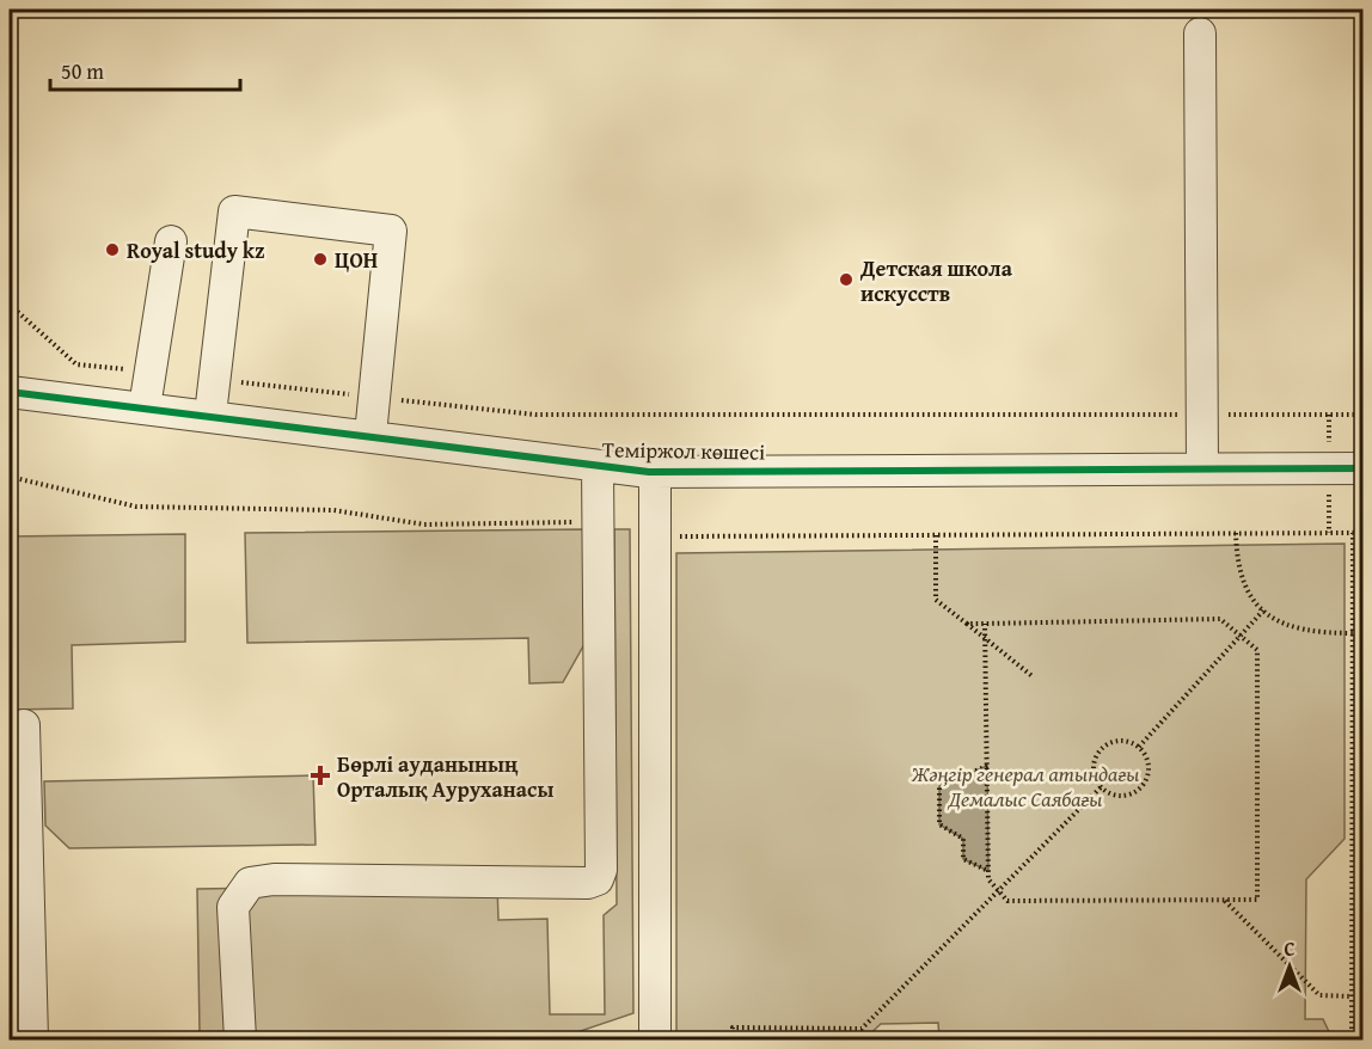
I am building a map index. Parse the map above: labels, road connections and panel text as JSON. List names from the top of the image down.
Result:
{
  "streets": {
    "street": ["Теміржол көшесі"]
  },
  "parks": ["Жәңгір генерал атындағы Демалыс Саябағы"],
  "places": {
    "other": ["Royal study kz", "ЦОН", "Детская школа искусств"],
    "health": ["Бөрлі ауданының Орталық Ауруханасы"]
  },
  "scale_bar": "50 m",
  "north": "top"
}
